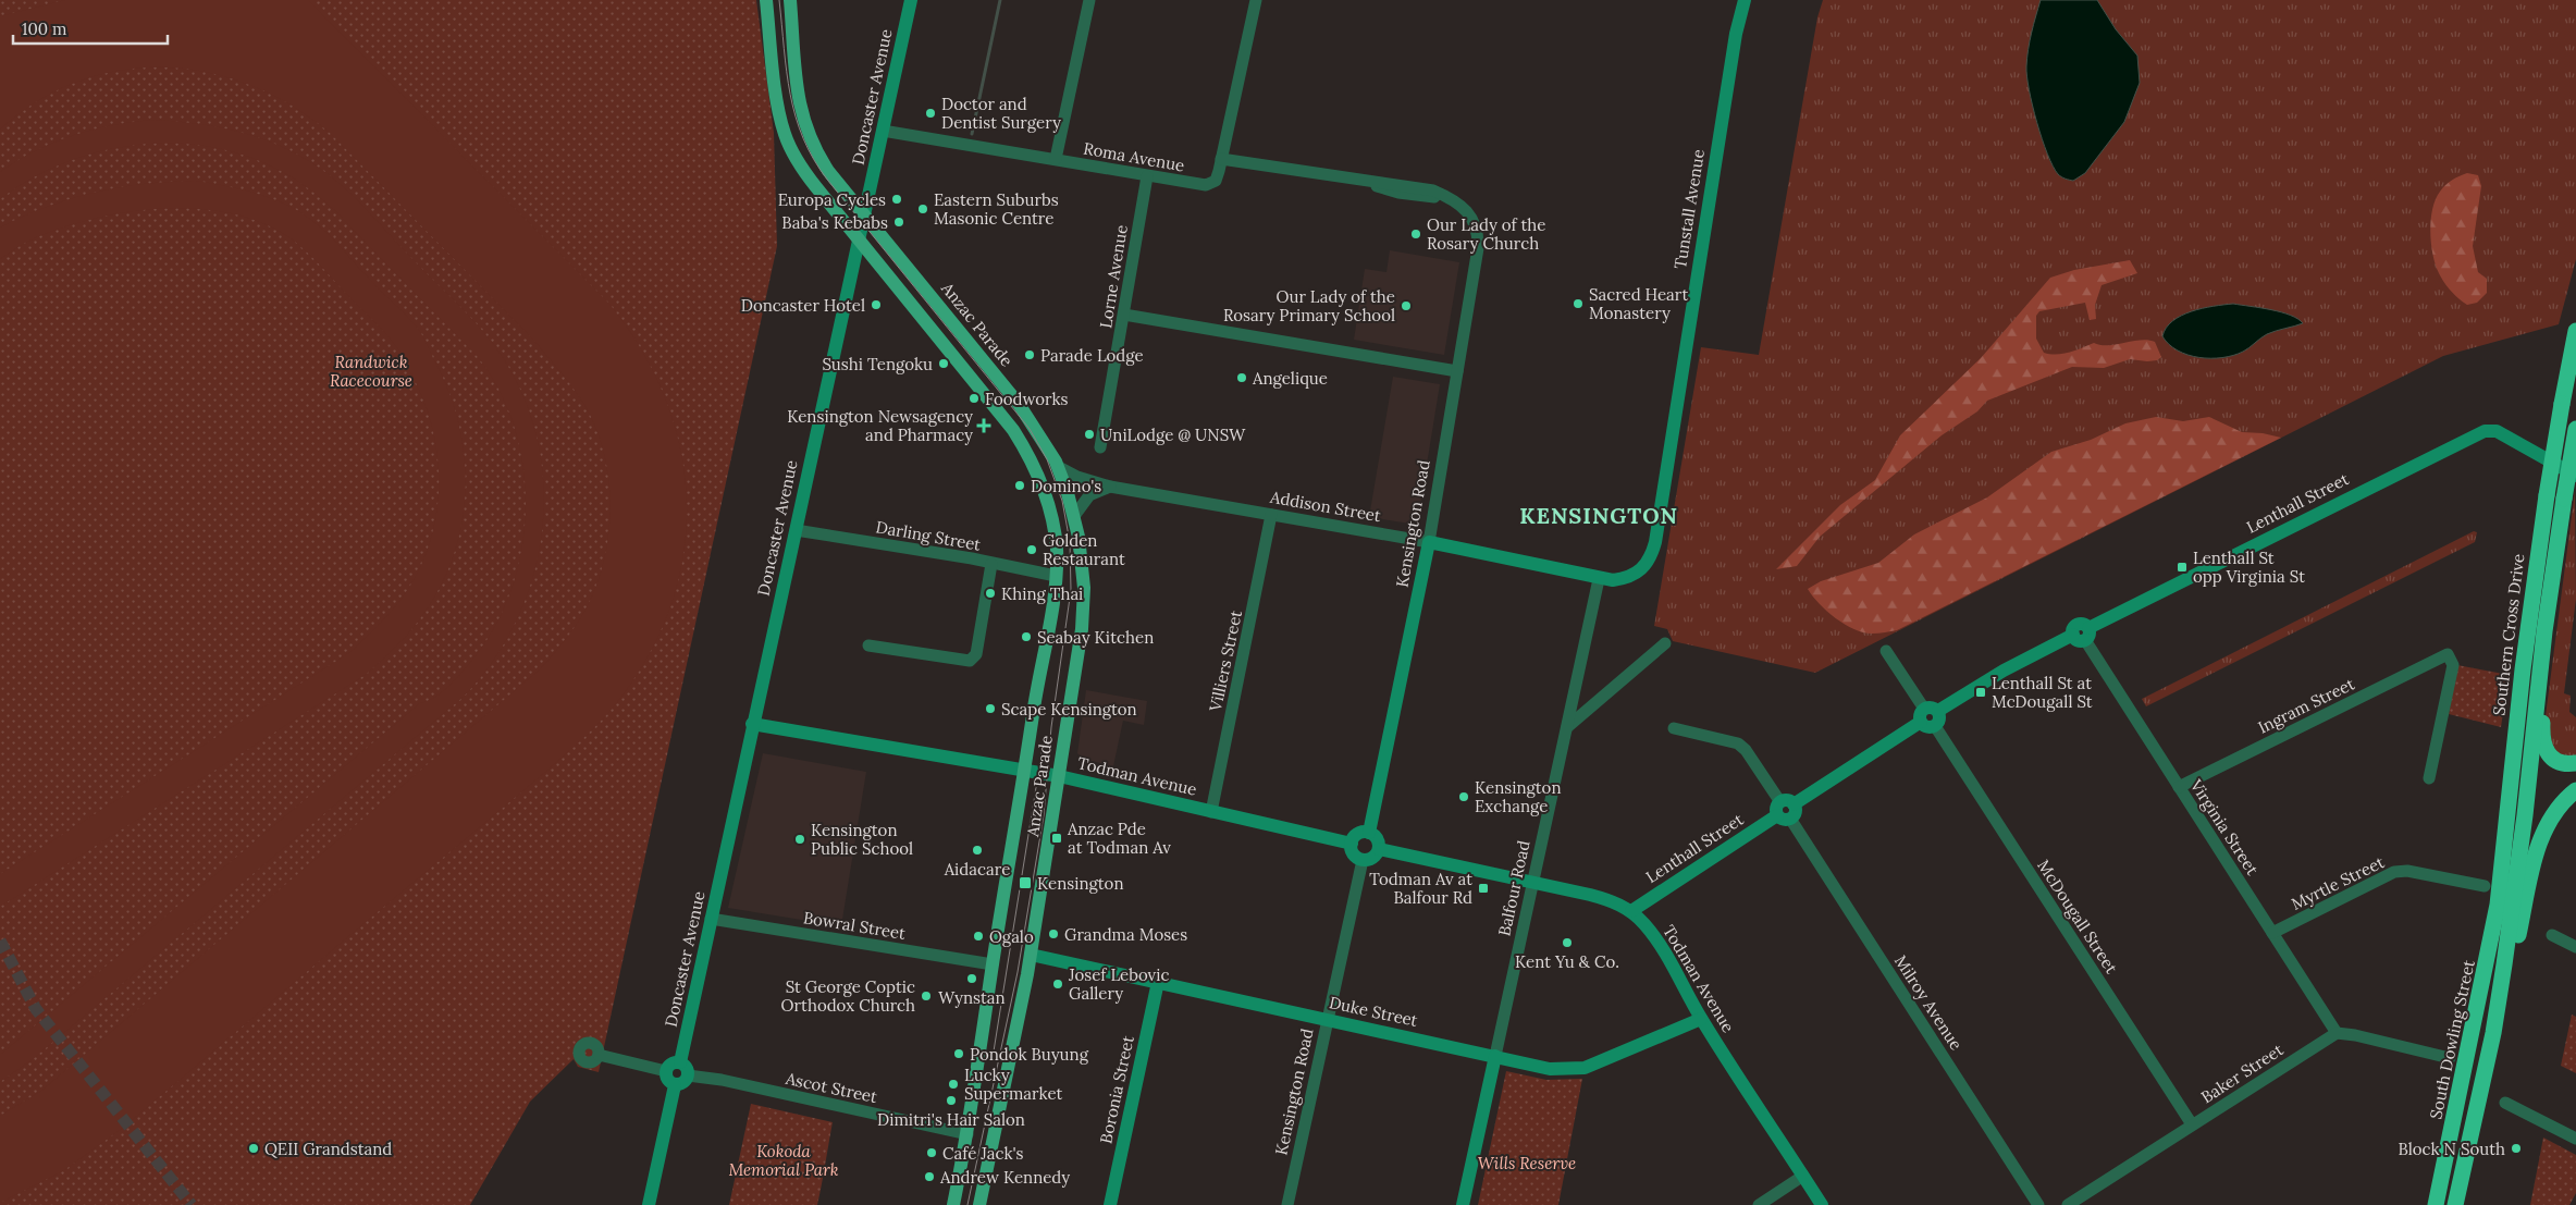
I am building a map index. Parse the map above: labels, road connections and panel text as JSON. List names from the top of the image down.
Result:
{
  "streets": {
    "highway": ["Southern Cross Drive", "South Dowling Street"],
    "main road": ["Anzac Parade"],
    "street": [
      "Doncaster Avenue",
      "Roma Avenue",
      "Tunstall Avenue",
      "Lorne Avenue",
      "Lenthall Street",
      "Addison Street",
      "Kensington Road",
      "Darling Street",
      "Villiers Street",
      "Ingram Street",
      "Todman Avenue",
      "Virginia Street",
      "Myrtle Street",
      "Balfour Road",
      "McDougall Street",
      "Bowral Street",
      "Milroy Avenue",
      "Duke Street",
      "Baker Street",
      "Ascot Street",
      "Boronia Street"
    ]
  },
  "crossings": [
    ["Doncaster Avenue", "Roma Avenue"],
    ["Doncaster Avenue", "Anzac Parade"],
    ["Doncaster Avenue", "Darling Street"],
    ["Doncaster Avenue", "Todman Avenue"],
    ["Doncaster Avenue", "Bowral Street"],
    ["Doncaster Avenue", "Ascot Street"],
    ["Roma Avenue", "Lorne Avenue"],
    ["Roma Avenue", "Kensington Road"],
    ["Tunstall Avenue", "Addison Street"],
    ["Tunstall Avenue", "Balfour Road"],
    ["Anzac Parade", "Addison Street"],
    ["Anzac Parade", "Darling Street"],
    ["Anzac Parade", "Todman Avenue"],
    ["Anzac Parade", "Bowral Street"],
    ["Anzac Parade", "Duke Street"],
    ["Anzac Parade", "Ascot Street"],
    ["Lenthall Street", "Todman Avenue"],
    ["Lenthall Street", "Virginia Street"],
    ["Lenthall Street", "McDougall Street"],
    ["Lenthall Street", "Milroy Avenue"],
    ["Addison Street", "Kensington Road"],
    ["Addison Street", "Villiers Street"],
    ["Addison Street", "Balfour Road"],
    ["Kensington Road", "Todman Avenue"],
    ["Kensington Road", "Duke Street"],
    ["Southern Cross Drive", "South Dowling Street"],
    ["Villiers Street", "Todman Avenue"],
    ["Ingram Street", "Virginia Street"],
    ["Todman Avenue", "Balfour Road"],
    ["Todman Avenue", "Duke Street"],
    ["Virginia Street", "Myrtle Street"],
    ["Virginia Street", "Baker Street"],
    ["Balfour Road", "Duke Street"],
    ["McDougall Street", "Baker Street"],
    ["Duke Street", "Boronia Street"]
  ],
  "districts": ["KENSINGTON"],
  "parks": ["Randwick Racecourse", "Kokoda Memorial Park", "Wills Reserve"],
  "places": {
    "other": [
      "Doctor and Dentist Surgery",
      "Europa Cycles",
      "Eastern Suburbs Masonic Centre",
      "Baba's Kebabs",
      "Our Lady of the Rosary Church",
      "Sacred Heart Monastery",
      "Doncaster Hotel",
      "Our Lady of the Rosary Primary School",
      "Parade Lodge",
      "Sushi Tengoku",
      "Angelique",
      "Foodworks",
      "UniLodge @ UNSW",
      "Domino's",
      "Golden Restaurant",
      "Khing Thai",
      "Seabay Kitchen",
      "Scape Kensington",
      "Kensington Exchange",
      "Kensington Public School",
      "Aidacare",
      "Grandma Moses",
      "Ogalo",
      "Kent Yu & Co.",
      "Wynstan",
      "Josef Lebovic Gallery",
      "St George Coptic Orthodox Church",
      "Pondok Buyung",
      "Lucky Supermarket",
      "Dimitri's Hair Salon",
      "QEII Grandstand",
      "Block N South",
      "Café Jack's",
      "Andrew Kennedy"
    ],
    "health": ["Kensington Newsagency and Pharmacy"],
    "transit": [
      "Lenthall St opp Virginia St",
      "Lenthall St at McDougall St",
      "Anzac Pde at Todman Av",
      "Kensington",
      "Todman Av at Balfour Rd"
    ]
  },
  "scale_bar": "100 m"
}
